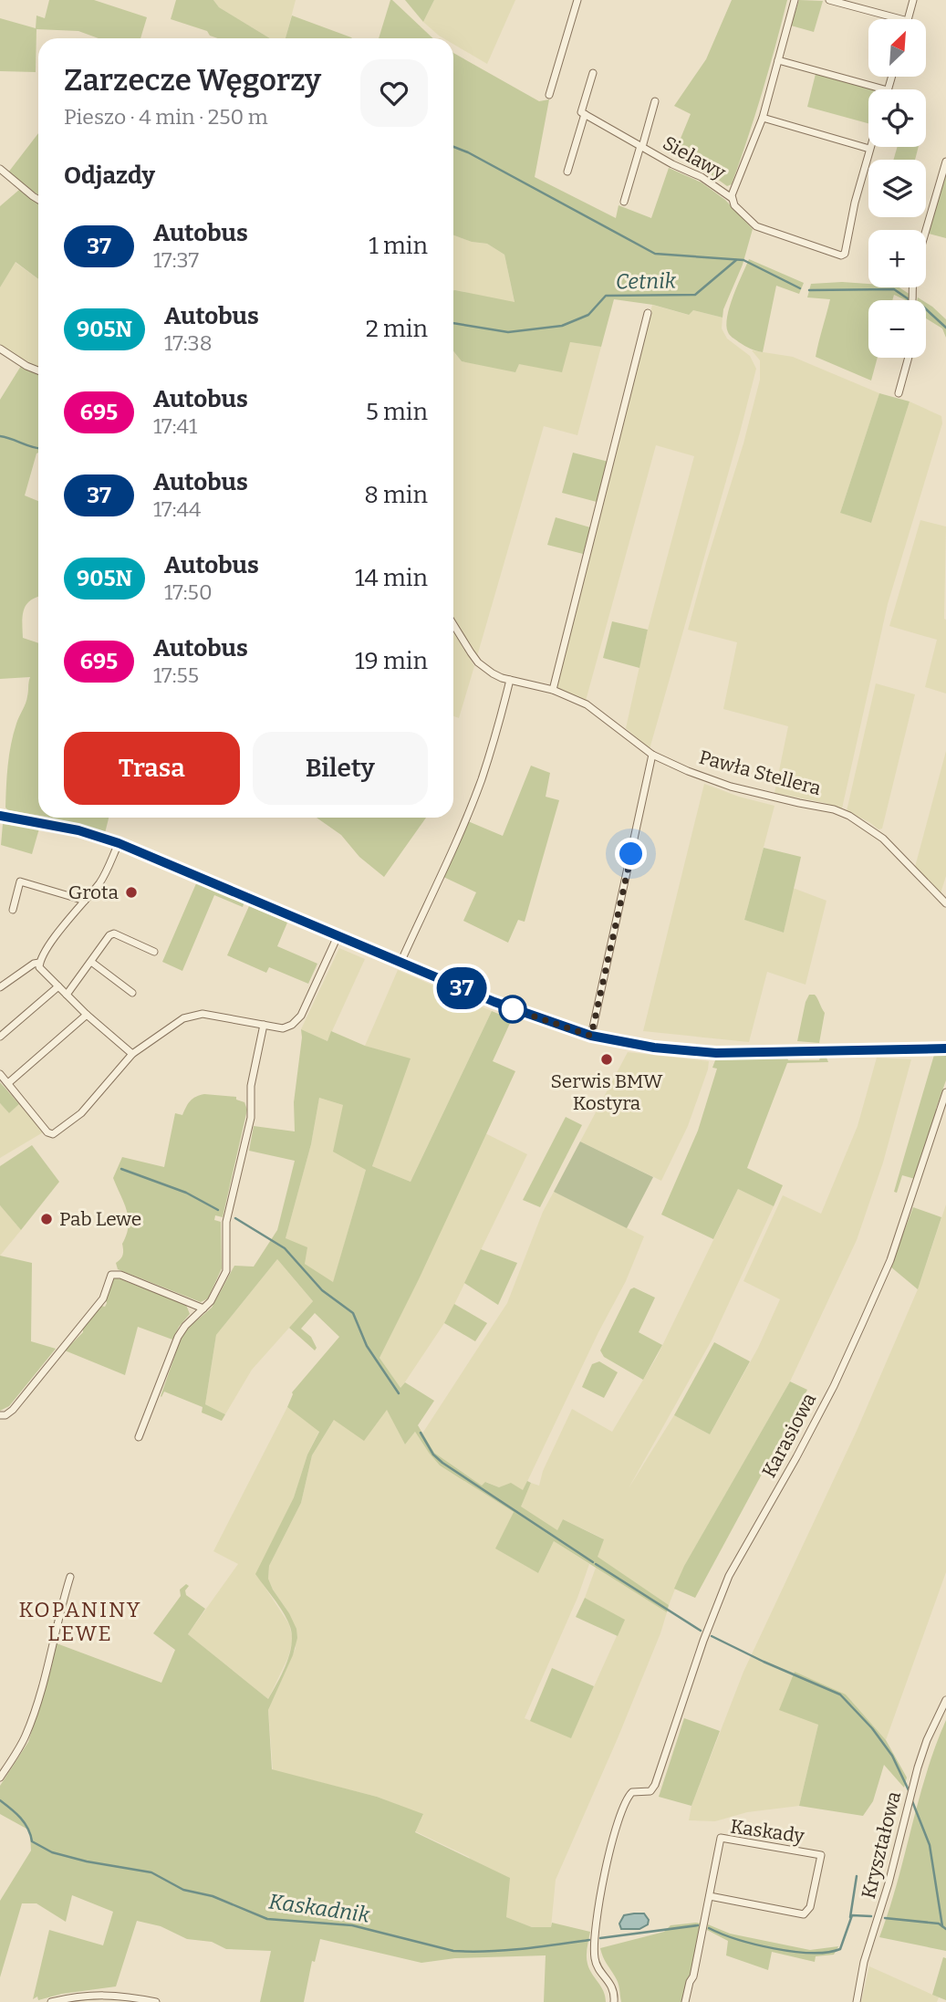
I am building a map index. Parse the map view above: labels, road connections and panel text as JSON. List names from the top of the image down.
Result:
{
  "streets": {
    "street": [
      "Sielawy",
      "Pawła Stellera",
      "Karasiowa",
      "Kaskady",
      "Kryształowa"
    ]
  },
  "districts": ["KOPANINY LEWE"],
  "water": ["Cetnik", "Kaskadnik"],
  "places": ["Grota", "Serwis BMW Kostyra", "Pab Lewe"],
  "lines": ["bus line 37"],
  "north": "top right",
  "page": {
    "on_map": "37",
    "map_buttons": ["+", "−"],
    "heading": [
      ["Zarzecze Węgorzy", "Pieszo · 4 min · 250 m"],
      "Odjazdy"
    ],
    "list": [
      {
        "mark": "37",
        "name": "Autobus",
        "note": "17:37",
        "value": "1 min"
      },
      {
        "mark": "905N",
        "name": "Autobus",
        "note": "17:38",
        "value": "2 min"
      },
      {
        "mark": "695",
        "name": "Autobus",
        "note": "17:41",
        "value": "5 min"
      },
      {
        "mark": "37",
        "name": "Autobus",
        "note": "17:44",
        "value": "8 min"
      },
      {
        "mark": "905N",
        "name": "Autobus",
        "note": "17:50",
        "value": "14 min"
      },
      {
        "mark": "695",
        "name": "Autobus",
        "note": "17:55",
        "value": "19 min"
      }
    ],
    "buttons": ["Trasa", "Bilety"]
  }
}
